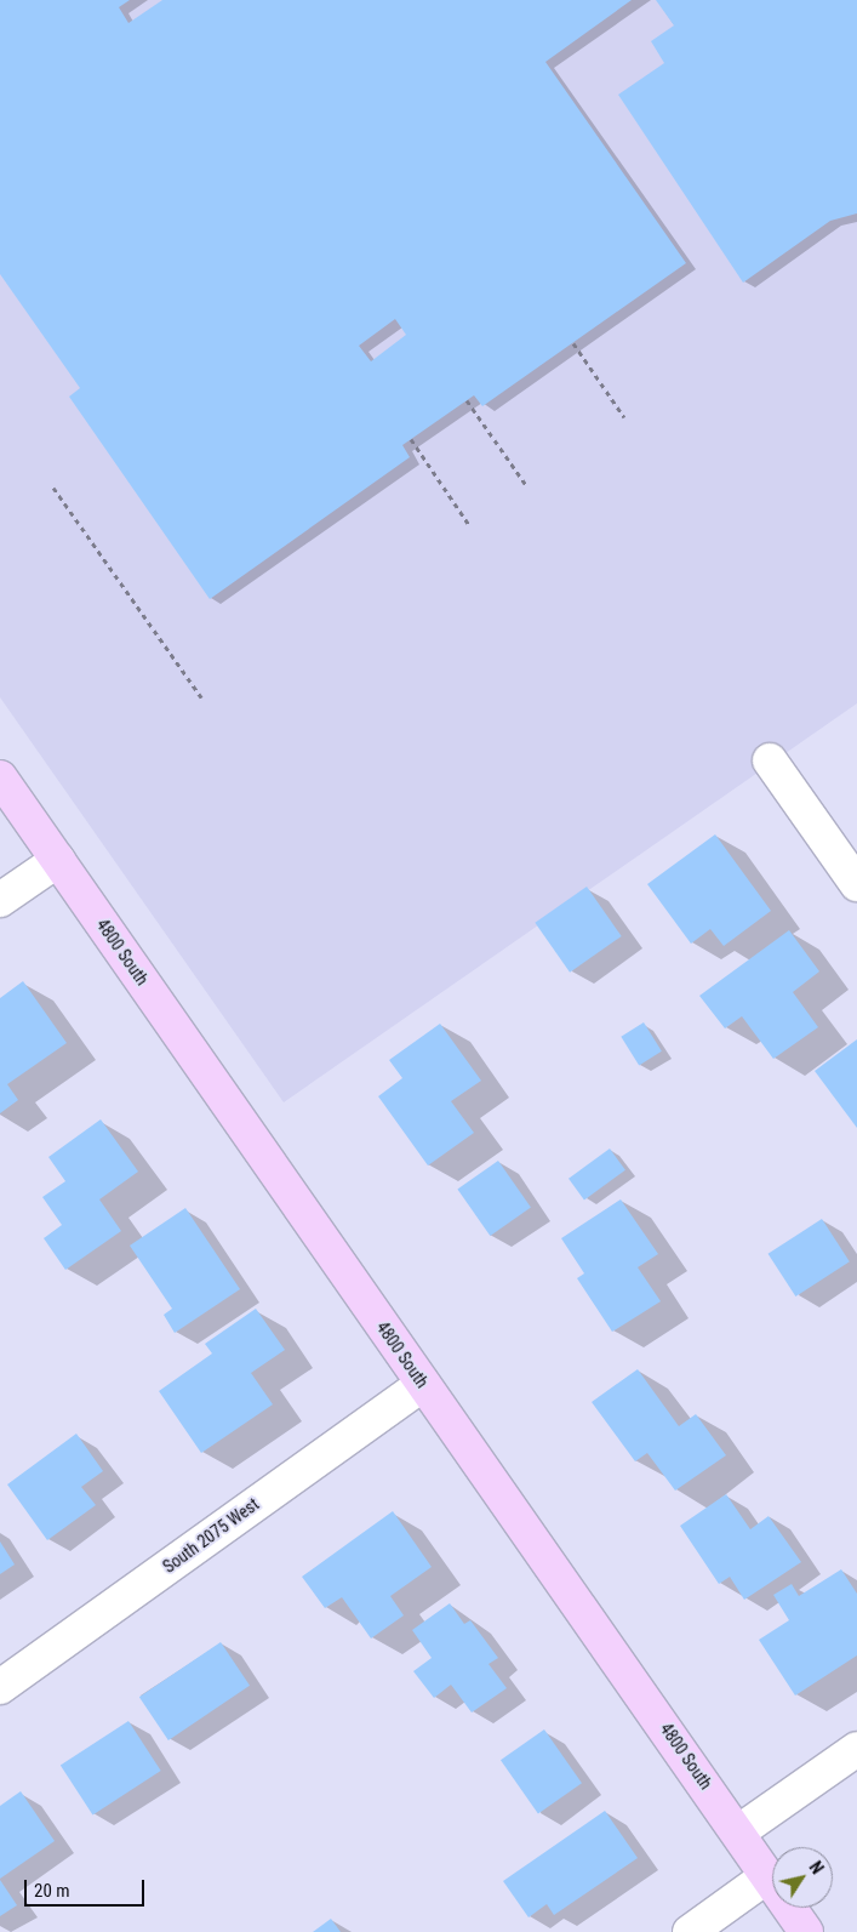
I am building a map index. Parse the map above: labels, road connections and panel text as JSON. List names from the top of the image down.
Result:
{
  "streets": {
    "main road": ["4800 South"],
    "street": ["South 2075 West"]
  },
  "crossings": [
    ["4800 South", "South 2075 West"]
  ],
  "scale_bar": "20 m",
  "north": "top right"
}
